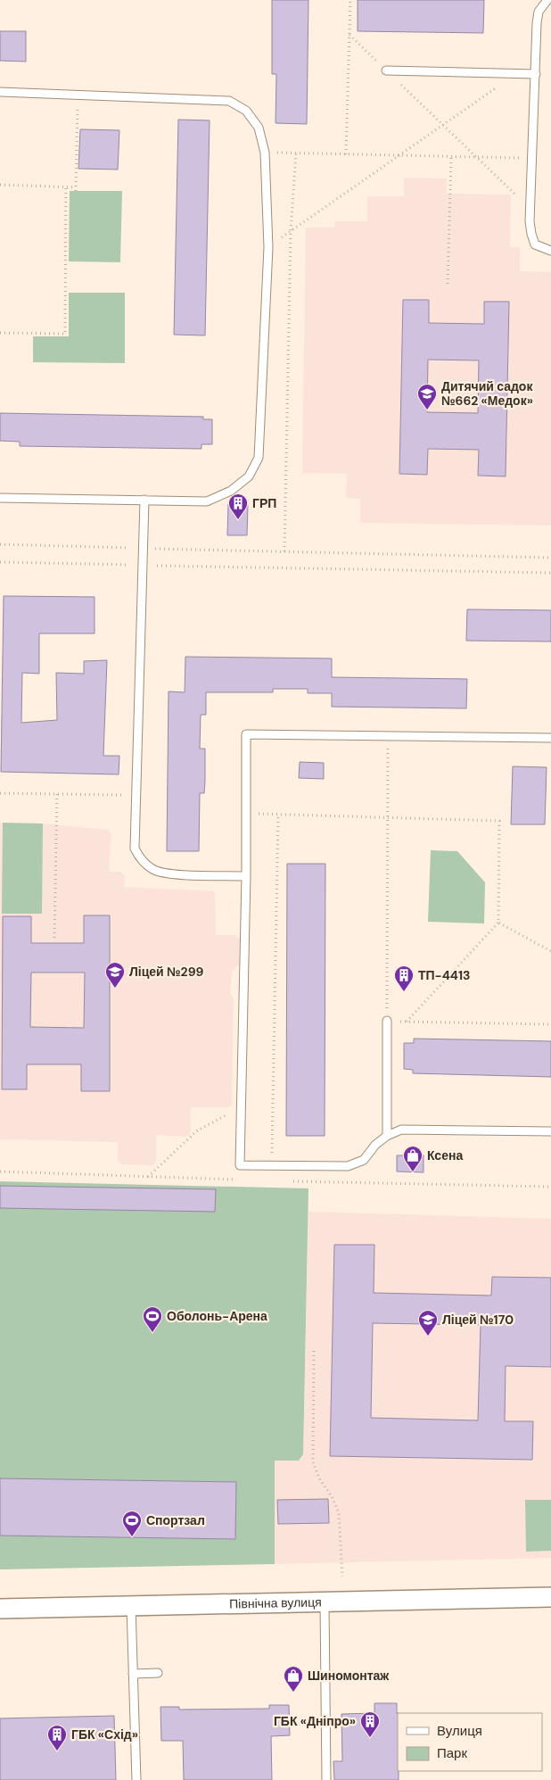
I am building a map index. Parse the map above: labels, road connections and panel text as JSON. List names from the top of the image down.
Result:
{
  "streets": {
    "street": ["Північна вулиця"]
  },
  "places": {
    "school or university": ["Дитячий садок №662 «Медок»", "Ліцей №299", "Ліцей №170"],
    "building": [
      "ГРП",
      "ТП-4413",
      "ГБК «Дніпро»",
      "ГБК «Схід»"
    ],
    "shop": ["Ксена", "Шиномонтаж"],
    "sports": ["Оболонь-Арена", "Спортзал"]
  },
  "legend": ["Вулиця", "Парк"]
}
